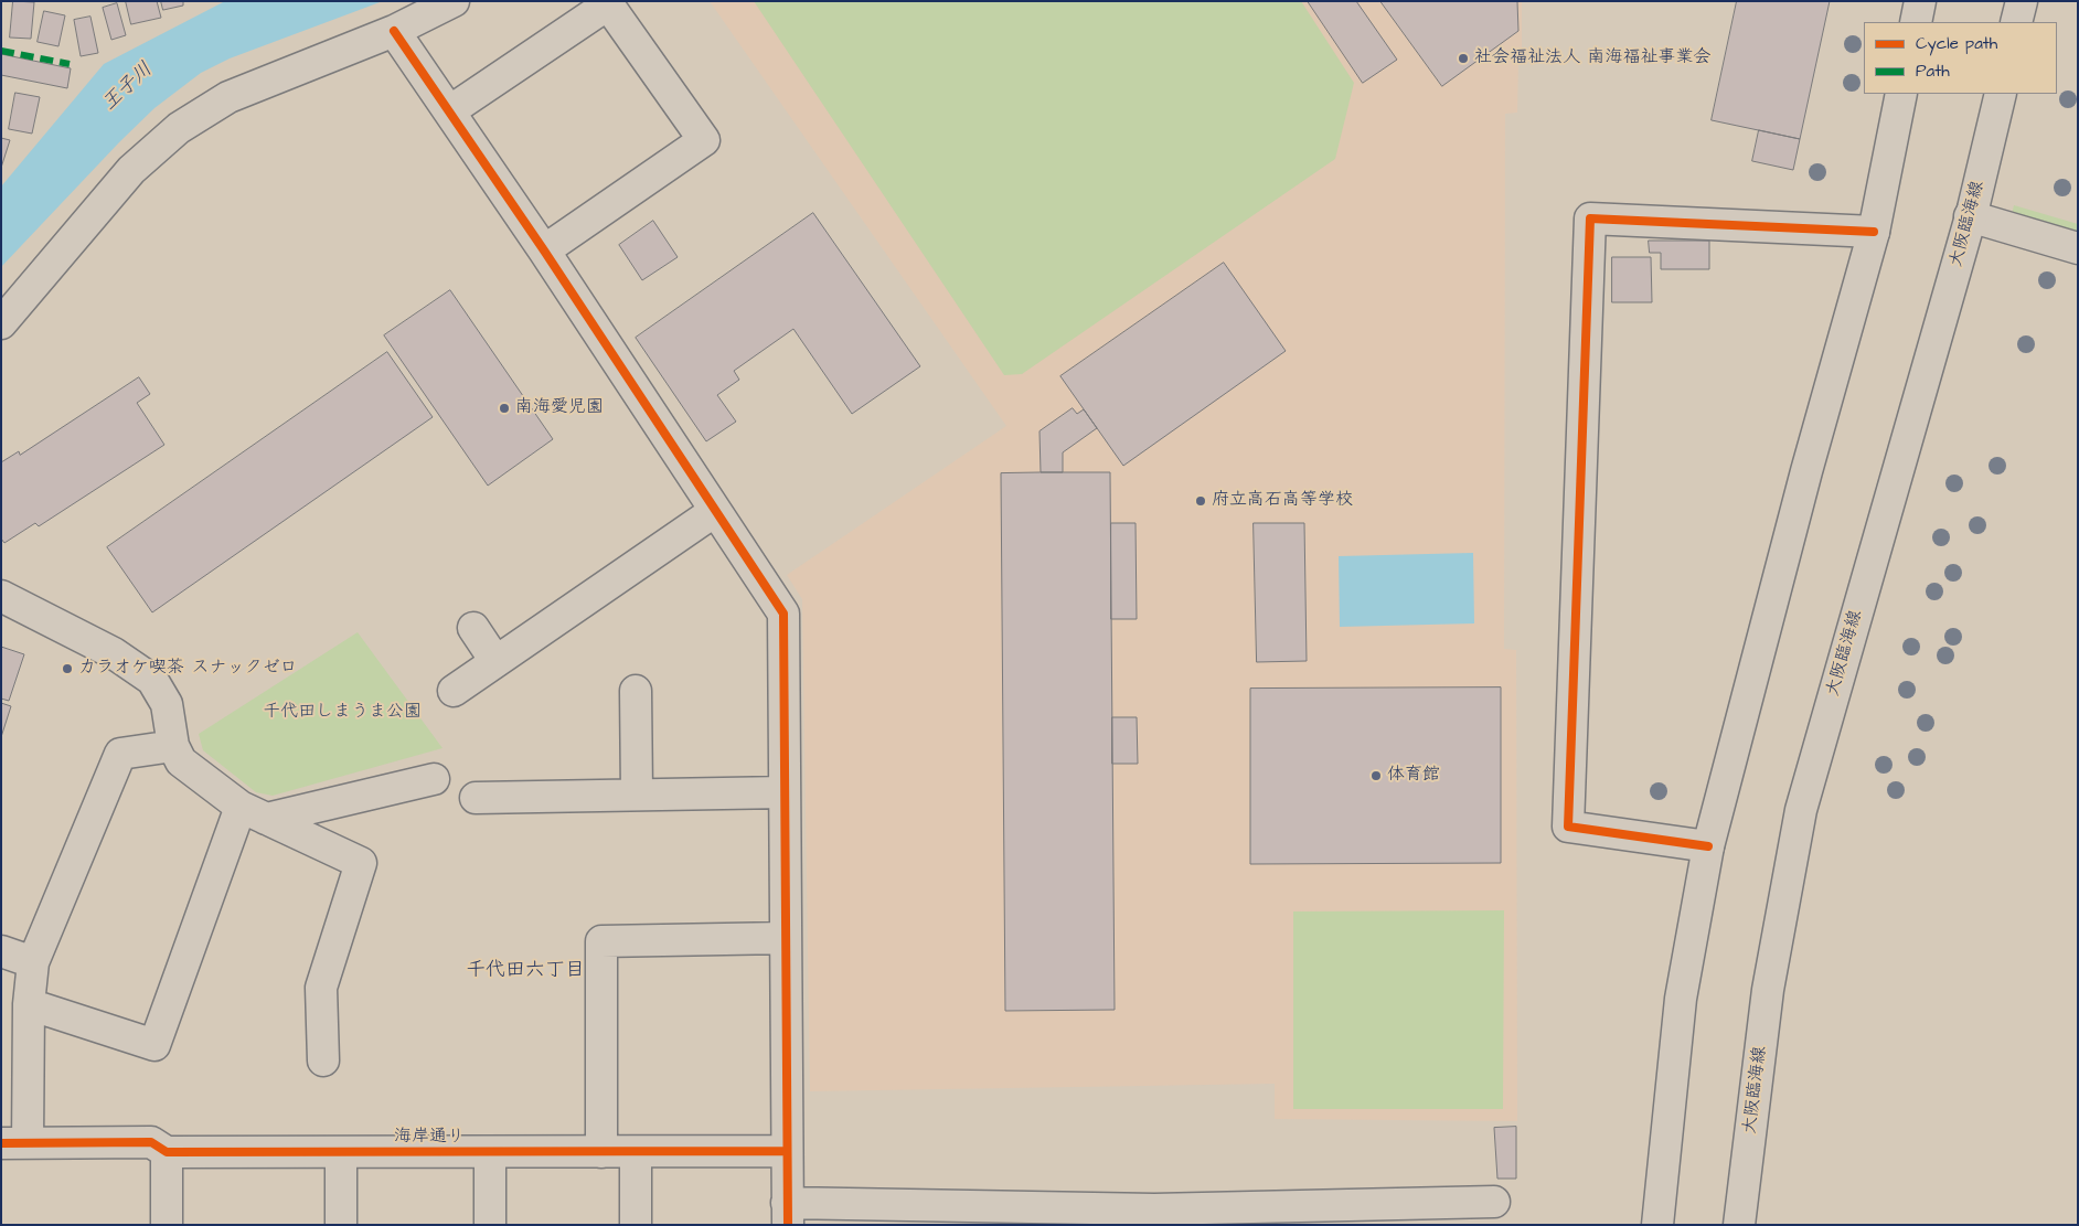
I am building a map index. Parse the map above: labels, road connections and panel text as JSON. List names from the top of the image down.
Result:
{
  "streets": {
    "street": ["大阪臨海線", "海岸通り"]
  },
  "districts": ["千代田六丁目"],
  "water": ["王子川"],
  "parks": ["千代田しまうま公園"],
  "places": [
    "社会福祉法人 南海福祉事業会",
    "南海愛児園",
    "府立高石高等学校",
    "カラオケ喫茶 スナックゼロ",
    "体育館"
  ],
  "legend": ["Cycle path", "Path"]
}
